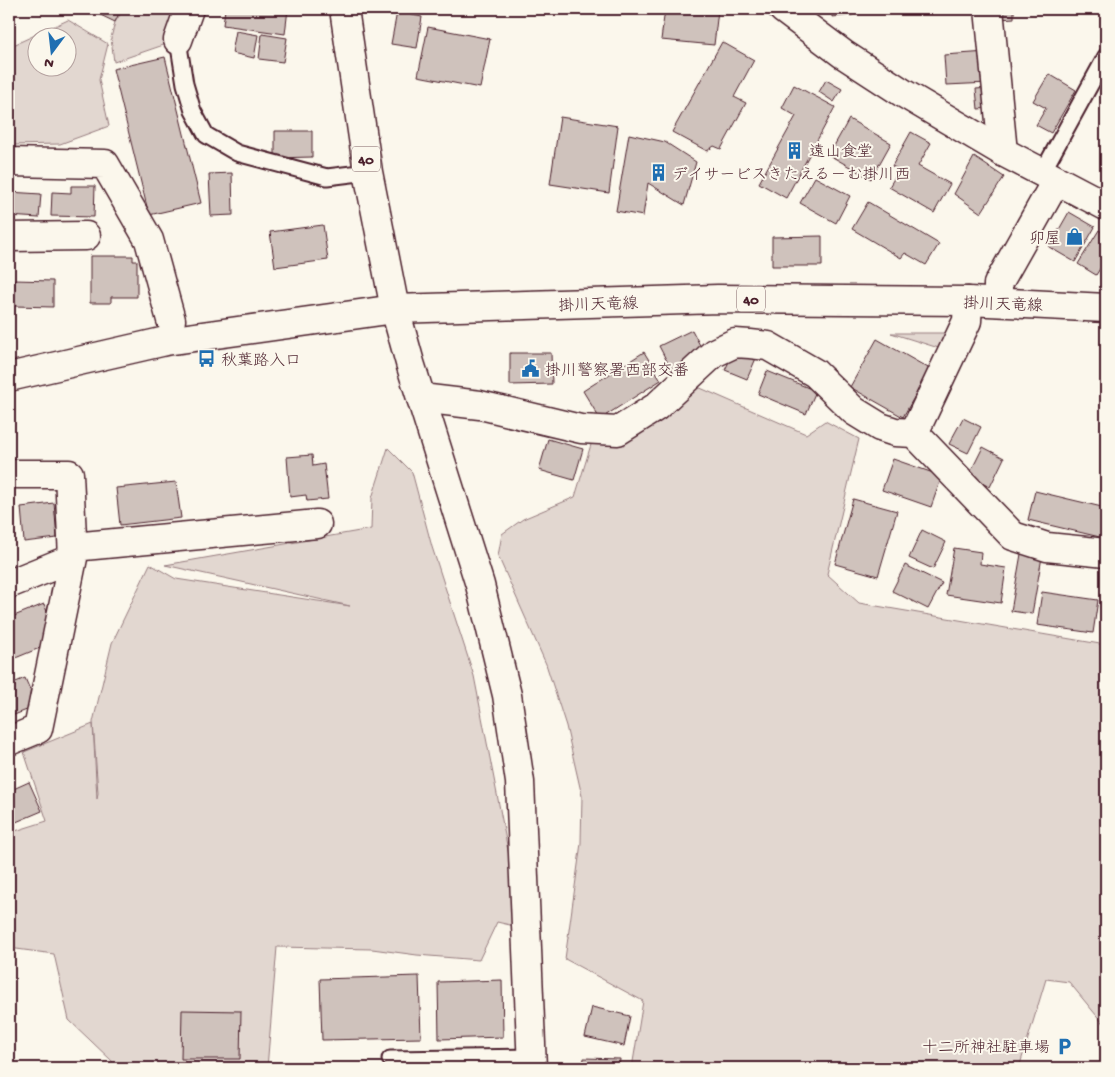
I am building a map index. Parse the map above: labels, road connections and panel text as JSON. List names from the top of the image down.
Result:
{
  "streets": {
    "street": ["40", "掛川天竜線"]
  },
  "crossings": [
    ["40", "掛川天竜線"]
  ],
  "places": {
    "building": ["遠山食堂", "デイサービスきたえる－む掛川西"],
    "shop": ["卯屋"],
    "bus stop": ["秋葉路入口"],
    "public building": ["掛川警察署西部交番"],
    "parking": ["十二所神社駐車場"]
  },
  "north": "bottom"
}
